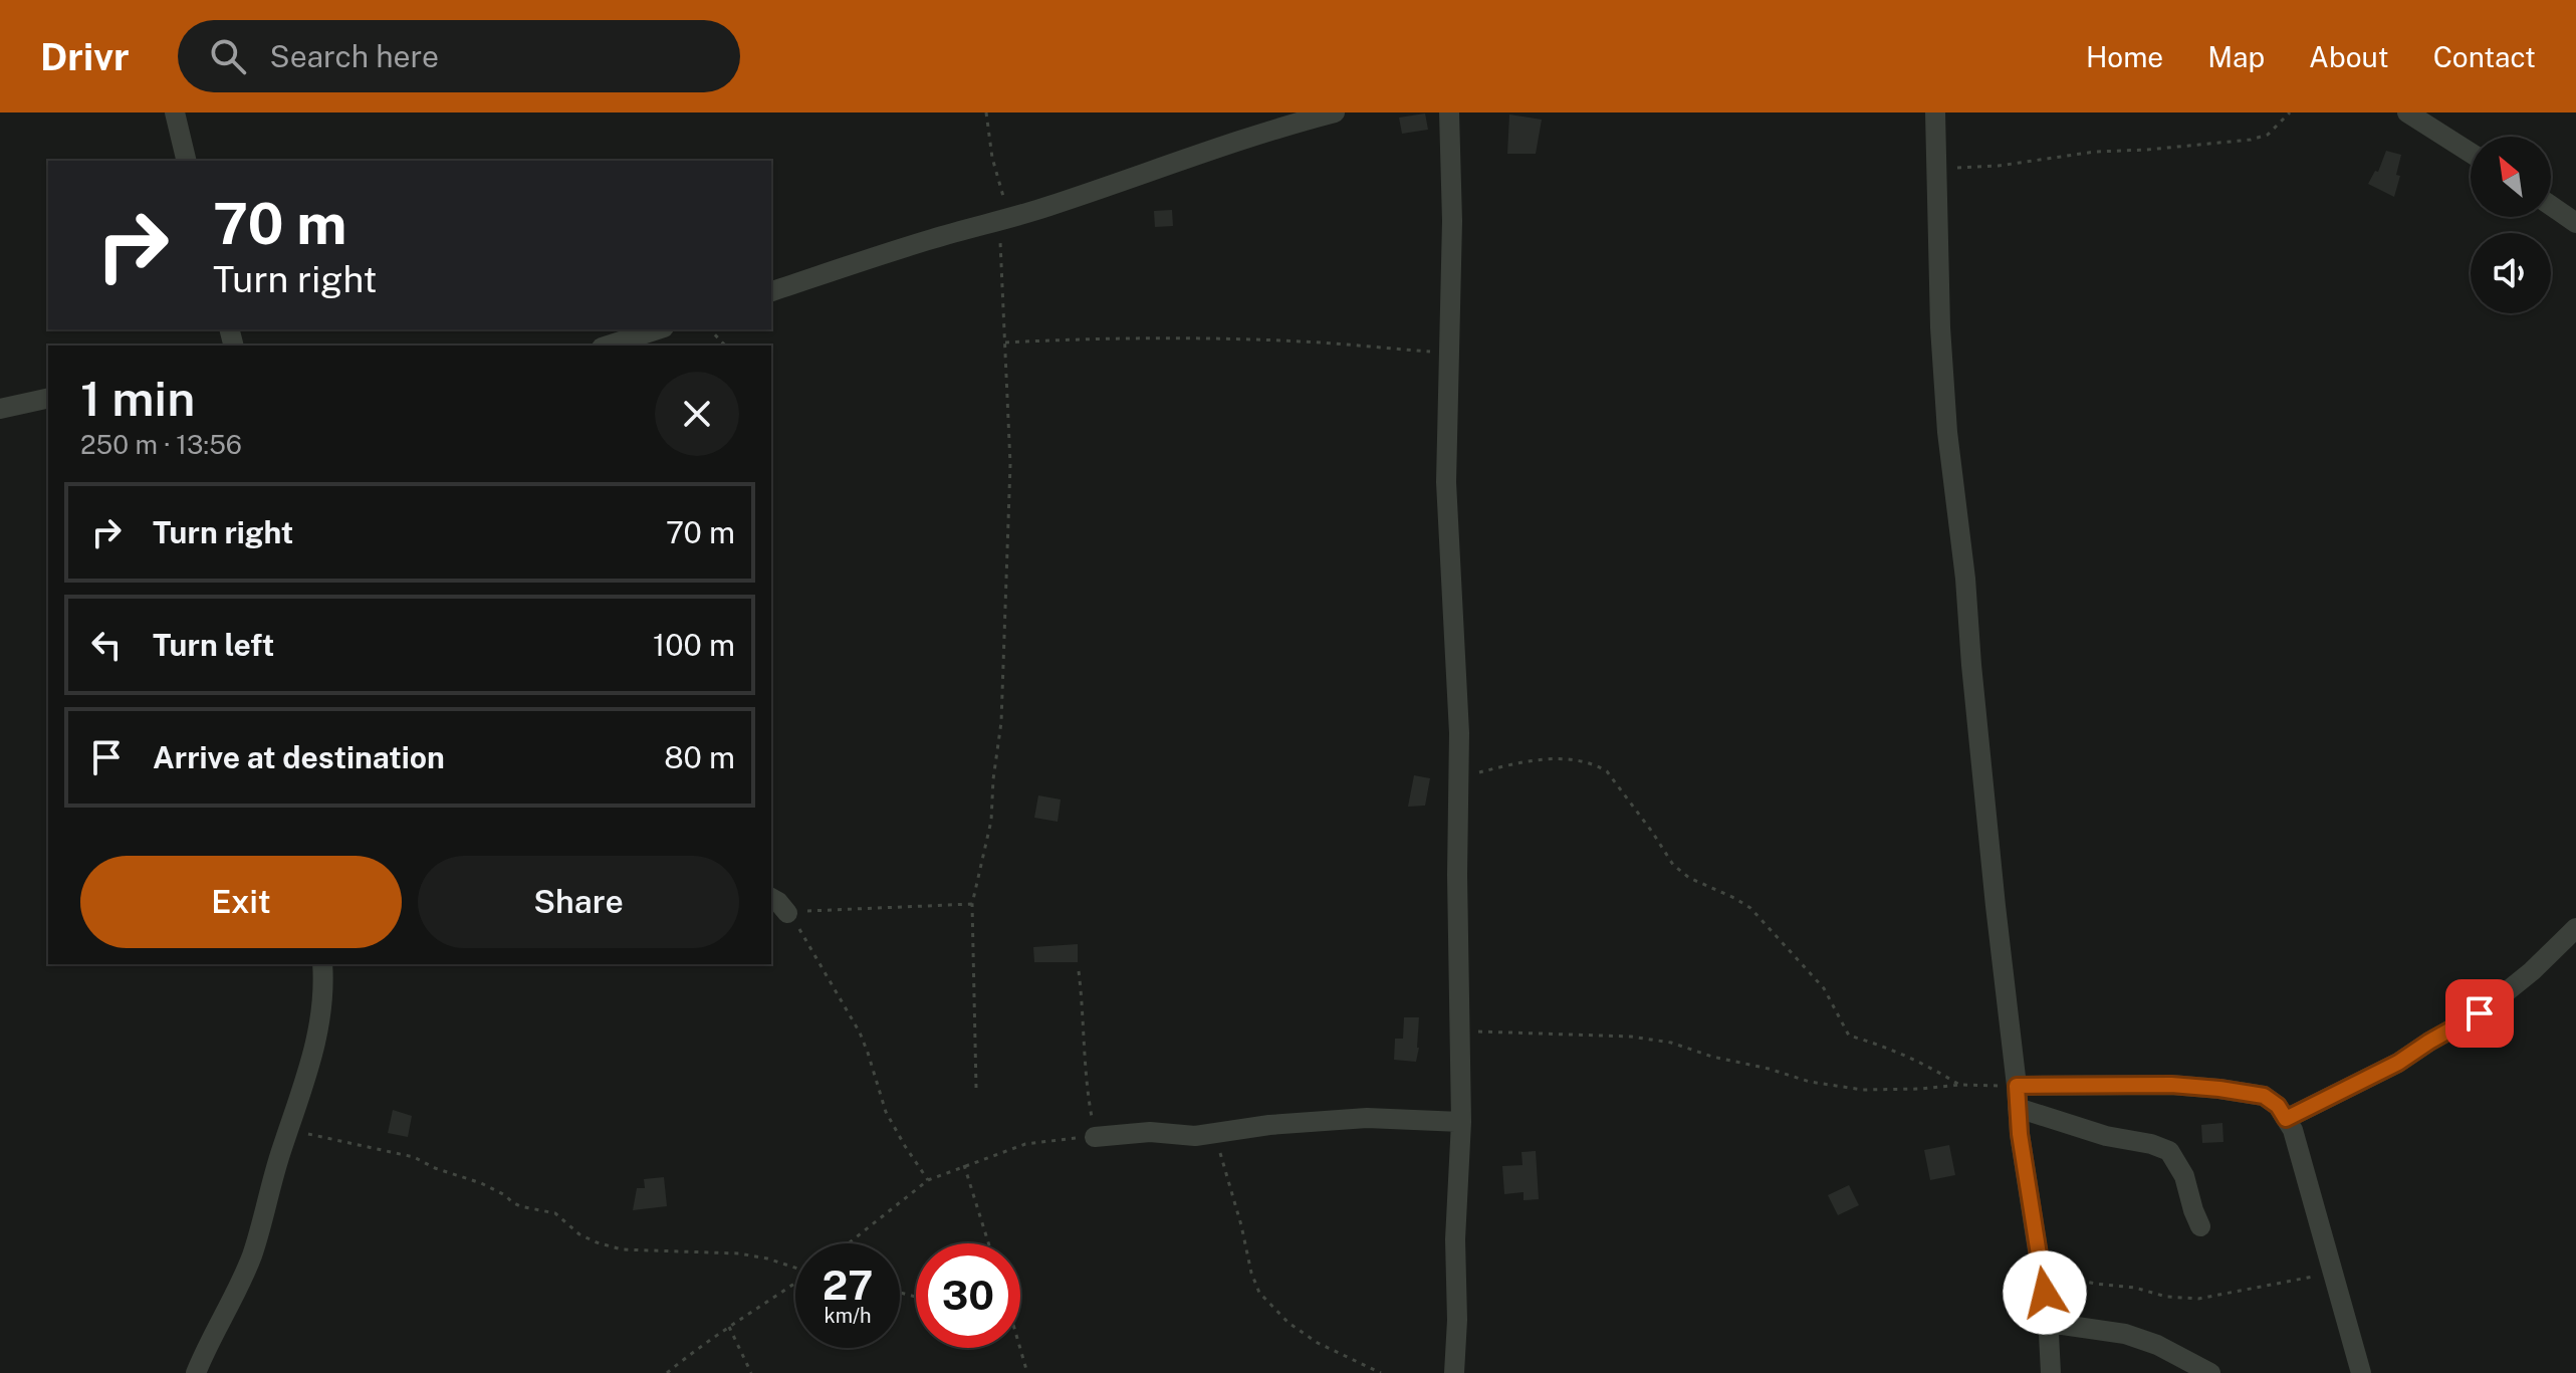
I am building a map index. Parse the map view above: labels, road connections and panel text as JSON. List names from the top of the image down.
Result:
{
  "north": "top left",
  "page": {
    "header": "Drivr",
    "search": "Search here",
    "nav": [
      "Home",
      "Map",
      "About",
      "Contact"
    ],
    "turn": ["70 m", "Turn right"],
    "heading": ["1 min", "250 m · 13:56"],
    "list": [
      {
        "name": "Turn right",
        "value": "70 m"
      },
      {
        "name": "Turn left",
        "value": "100 m"
      },
      {
        "name": "Arrive at destination",
        "value": "80 m"
      }
    ],
    "buttons": ["Exit", "Share"],
    "speed": "27 km/h",
    "limit": "30"
  }
}
